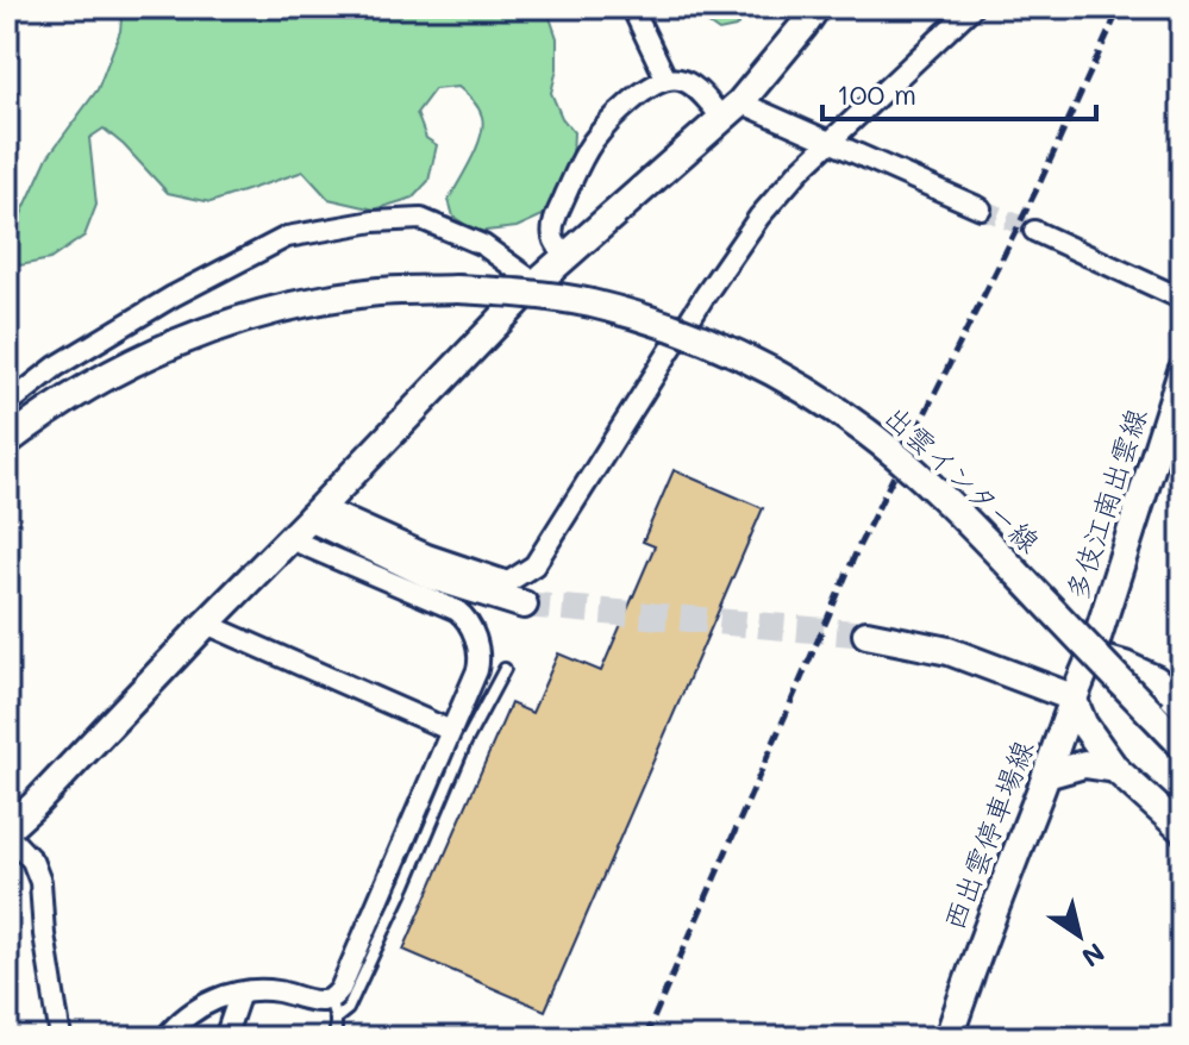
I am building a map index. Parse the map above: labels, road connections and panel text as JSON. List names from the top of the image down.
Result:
{
  "streets": {
    "main road": ["出雲インター線", "多伎江南出雲線", "西出雲停車場線"]
  },
  "crossings": [
    ["多伎江南出雲線", "西出雲停車場線"]
  ],
  "scale_bar": "100 m",
  "north": "bottom right"
}
